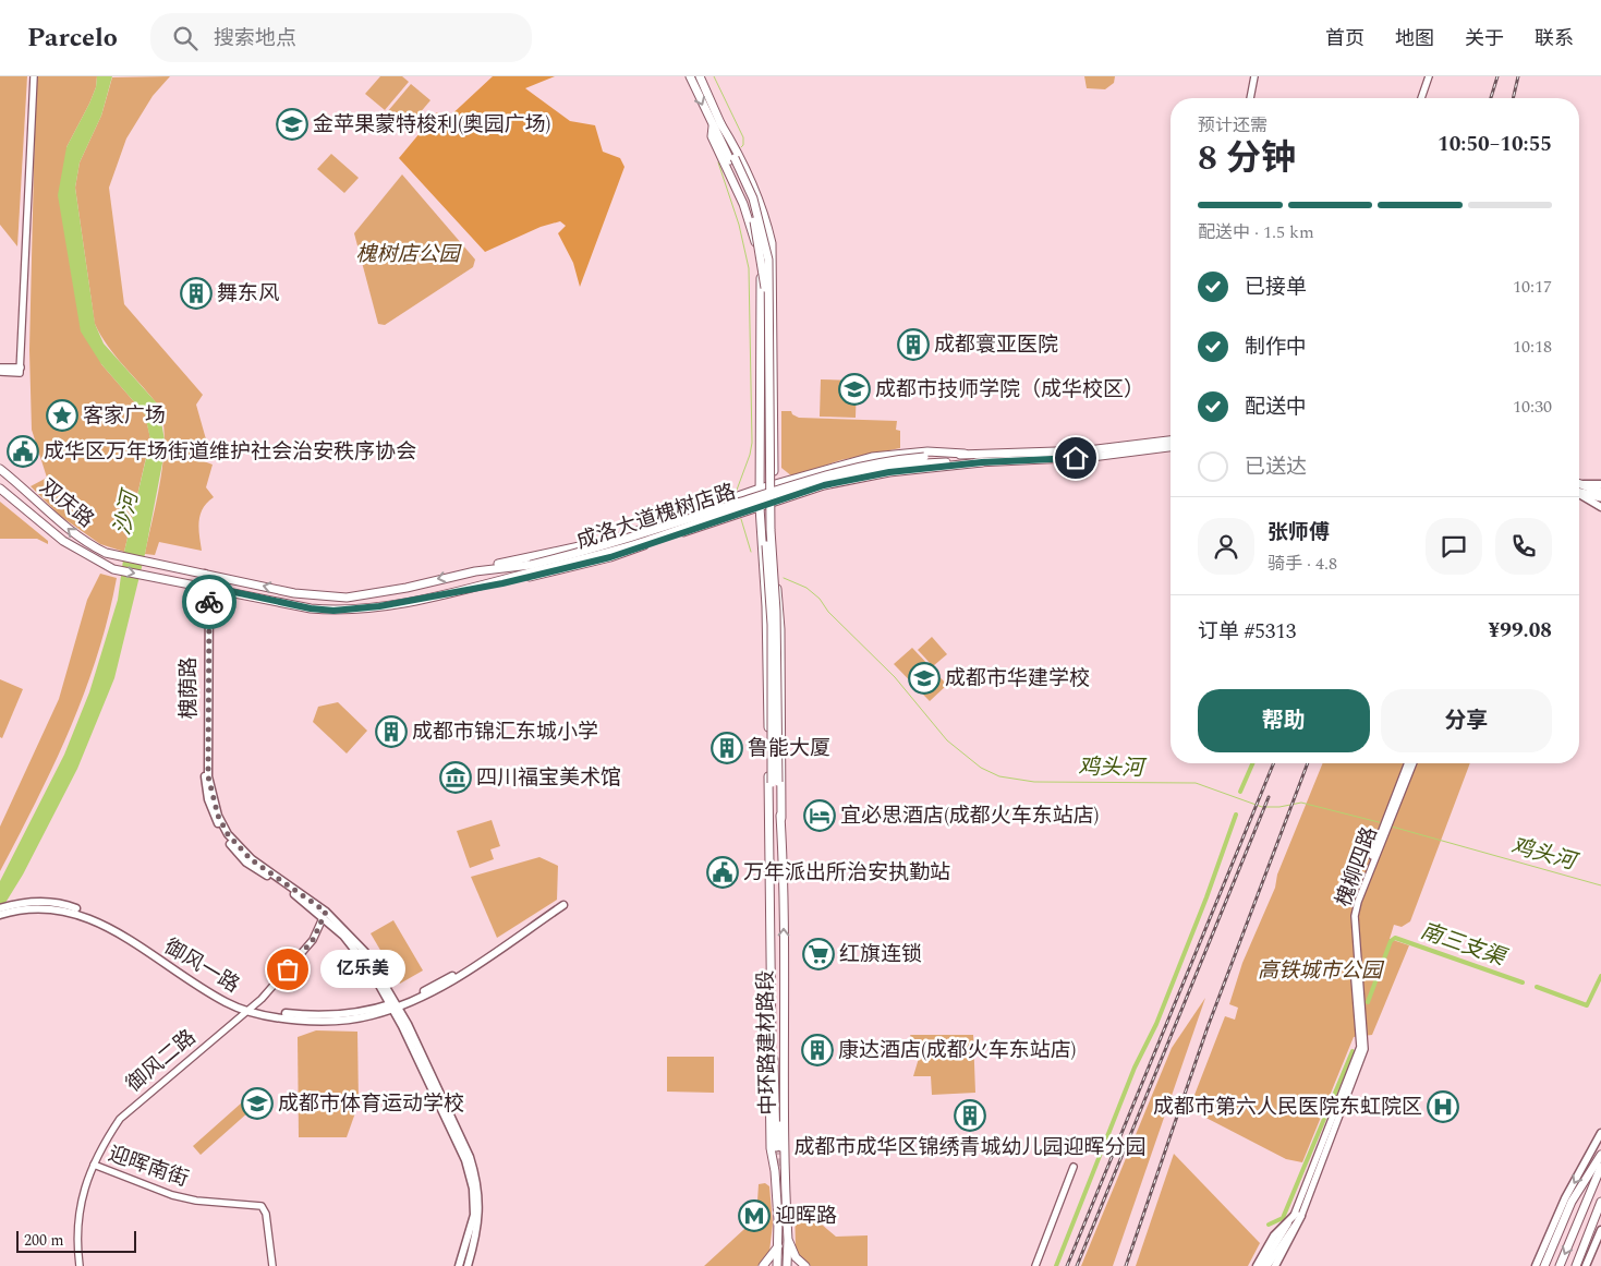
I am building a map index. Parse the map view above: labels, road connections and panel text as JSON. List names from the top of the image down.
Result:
{
  "streets": {
    "main road": [
      "双庆路",
      "成洛大道槐树店路",
      "槐荫路",
      "御风一路",
      "中环路建材路段"
    ],
    "street": ["槐柳四路", "御风二路", "迎晖南街"]
  },
  "crossings": [
    ["双庆路", "成洛大道槐树店路"],
    ["成洛大道槐树店路", "槐荫路"],
    ["槐荫路", "御风一路"],
    ["槐荫路", "御风二路"],
    ["御风一路", "御风二路"],
    ["御风二路", "迎晖南街"]
  ],
  "water": ["沙河", "鸡头河", "南三支渠"],
  "parks": ["槐树店公园", "高铁城市公园"],
  "places": {
    "school or university": [
      "金苹果蒙特梭利(奥园广场)",
      "成都市技师学院（成华校区）",
      "成都市华建学校",
      "成都市体育运动学校"
    ],
    "building": [
      "舞东风",
      "成都寰亚医院",
      "成都市锦汇东城小学",
      "鲁能大厦",
      "康达酒店(成都火车东站店)",
      "成都市成华区锦绣青城幼儿园迎晖分园"
    ],
    "place": ["客家广场"],
    "public building": ["成华区万年场街道维护社会治安秩序协会", "万年派出所治安执勤站"],
    "museum": ["四川福宝美术馆"],
    "hotel": ["宜必思酒店(成都火车东站店)"],
    "supermarket": ["红旗连锁"],
    "other": ["亿乐美"],
    "hospital": ["成都市第六人民医院东虹院区"],
    "metro station": ["迎晖路"]
  },
  "scale_bar": "200 m",
  "page": {
    "header": "Parcelo",
    "search": "搜索地点",
    "nav": [
      "首页",
      "地图",
      "关于",
      "联系"
    ],
    "heading": ["8 分钟", "预计还需", "10:50–10:55"],
    "panel": [
      "张师傅",
      "骑手 · 4.8",
      "订单 #5313",
      "¥99.08"
    ],
    "bar": "配送中 · 1.5 km",
    "list": [
      ["已接单", "10:17"],
      ["制作中", "10:18"],
      ["配送中", "10:30"],
      "已送达"
    ],
    "buttons": ["帮助", "分享"],
    "bubble": "亿乐美",
    "scale": "200 m"
  }
}
